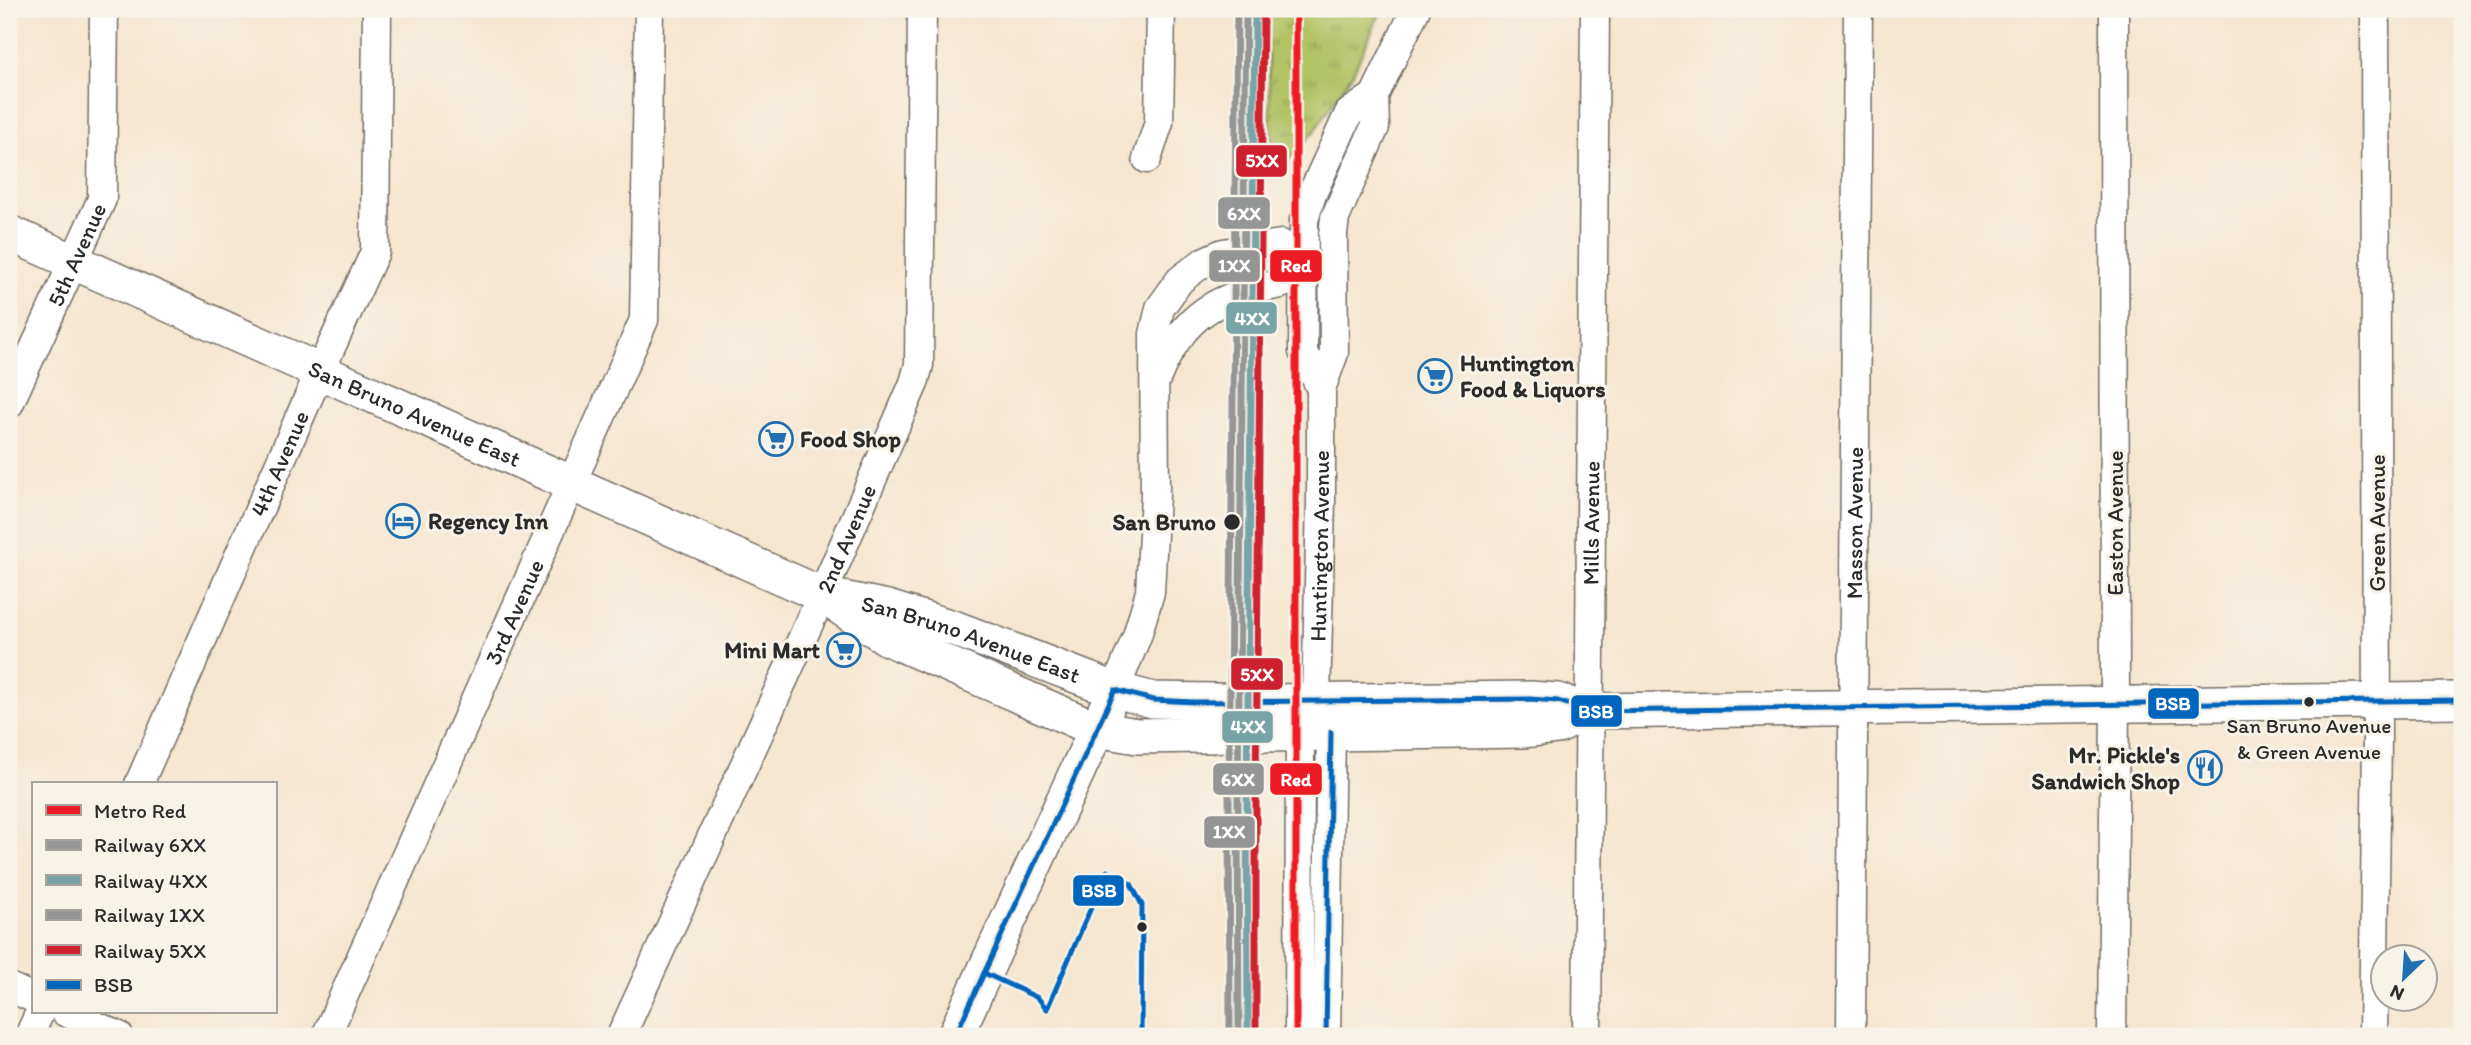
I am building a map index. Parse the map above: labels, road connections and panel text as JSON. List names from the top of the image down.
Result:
{
  "streets": {
    "main road": ["San Bruno Avenue East"],
    "street": [
      "5th Avenue",
      "4th Avenue",
      "Mills Avenue",
      "Masson Avenue",
      "Easton Avenue",
      "Green Avenue",
      "2nd Avenue",
      "Huntington Avenue",
      "3rd Avenue"
    ]
  },
  "crossings": [
    ["5th Avenue", "San Bruno Avenue East"],
    ["San Bruno Avenue East", "4th Avenue"],
    ["San Bruno Avenue East", "2nd Avenue"],
    ["San Bruno Avenue East", "Huntington Avenue"],
    ["San Bruno Avenue East", "3rd Avenue"]
  ],
  "places": {
    "supermarket": ["Huntington Food & Liquors", "Food Shop", "Mini Mart"],
    "hotel": ["Regency Inn"],
    "other": ["San Bruno", "San Bruno Avenue & Green Avenue"],
    "restaurant": ["Mr. Pickle's Sandwich Shop"]
  },
  "lines": [
    "metro line Red",
    "rail line 6XX",
    "rail line 4XX",
    "rail line 1XX",
    "rail line 5XX",
    "transit line BSB"
  ],
  "legend": [
    "Metro Red",
    "Railway 6XX",
    "Railway 4XX",
    "Railway 1XX",
    "Railway 5XX",
    "BSB"
  ],
  "north": "bottom left"
}
